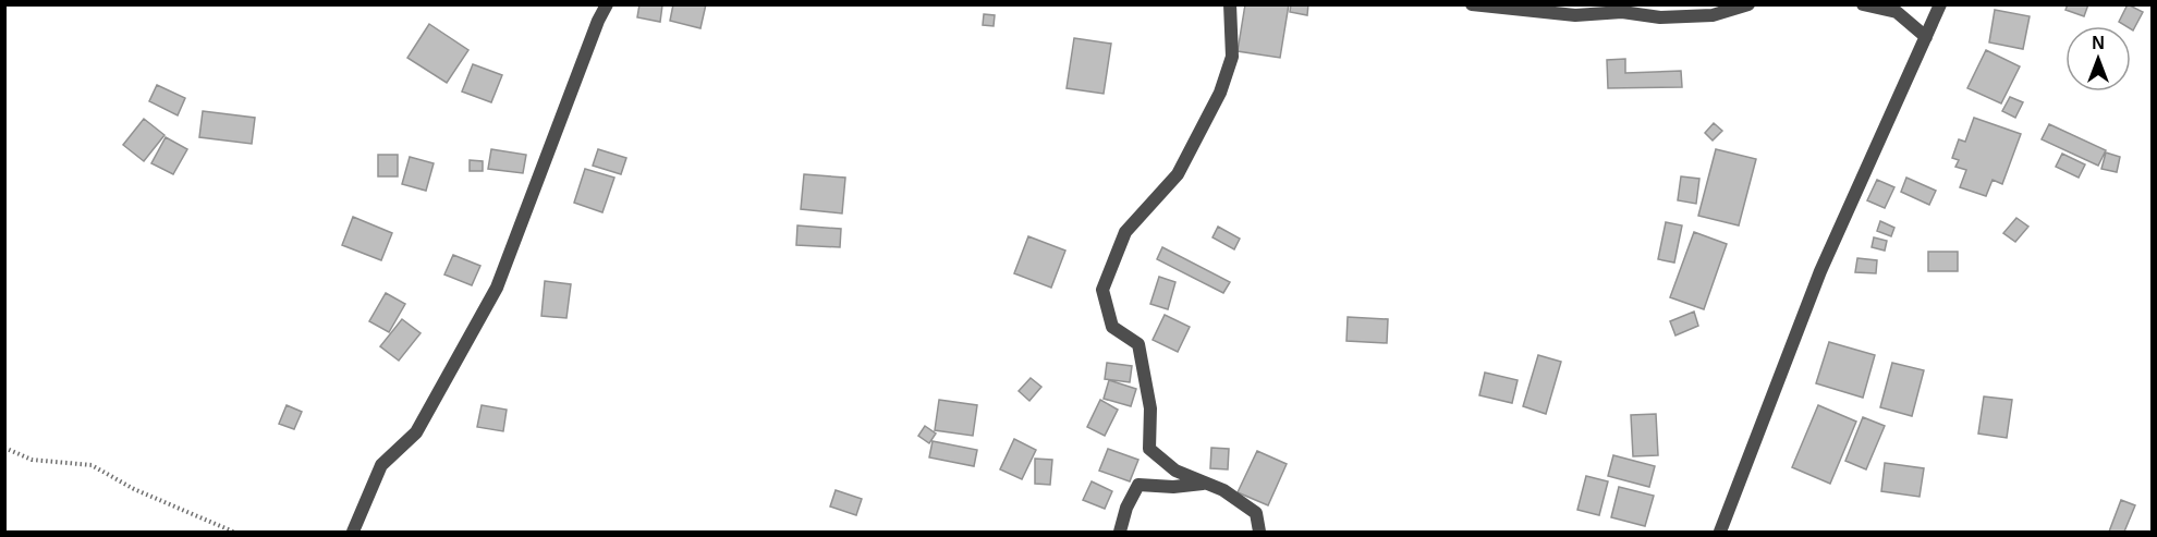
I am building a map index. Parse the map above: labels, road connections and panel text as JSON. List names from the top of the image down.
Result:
{
  "north": "top"
}
